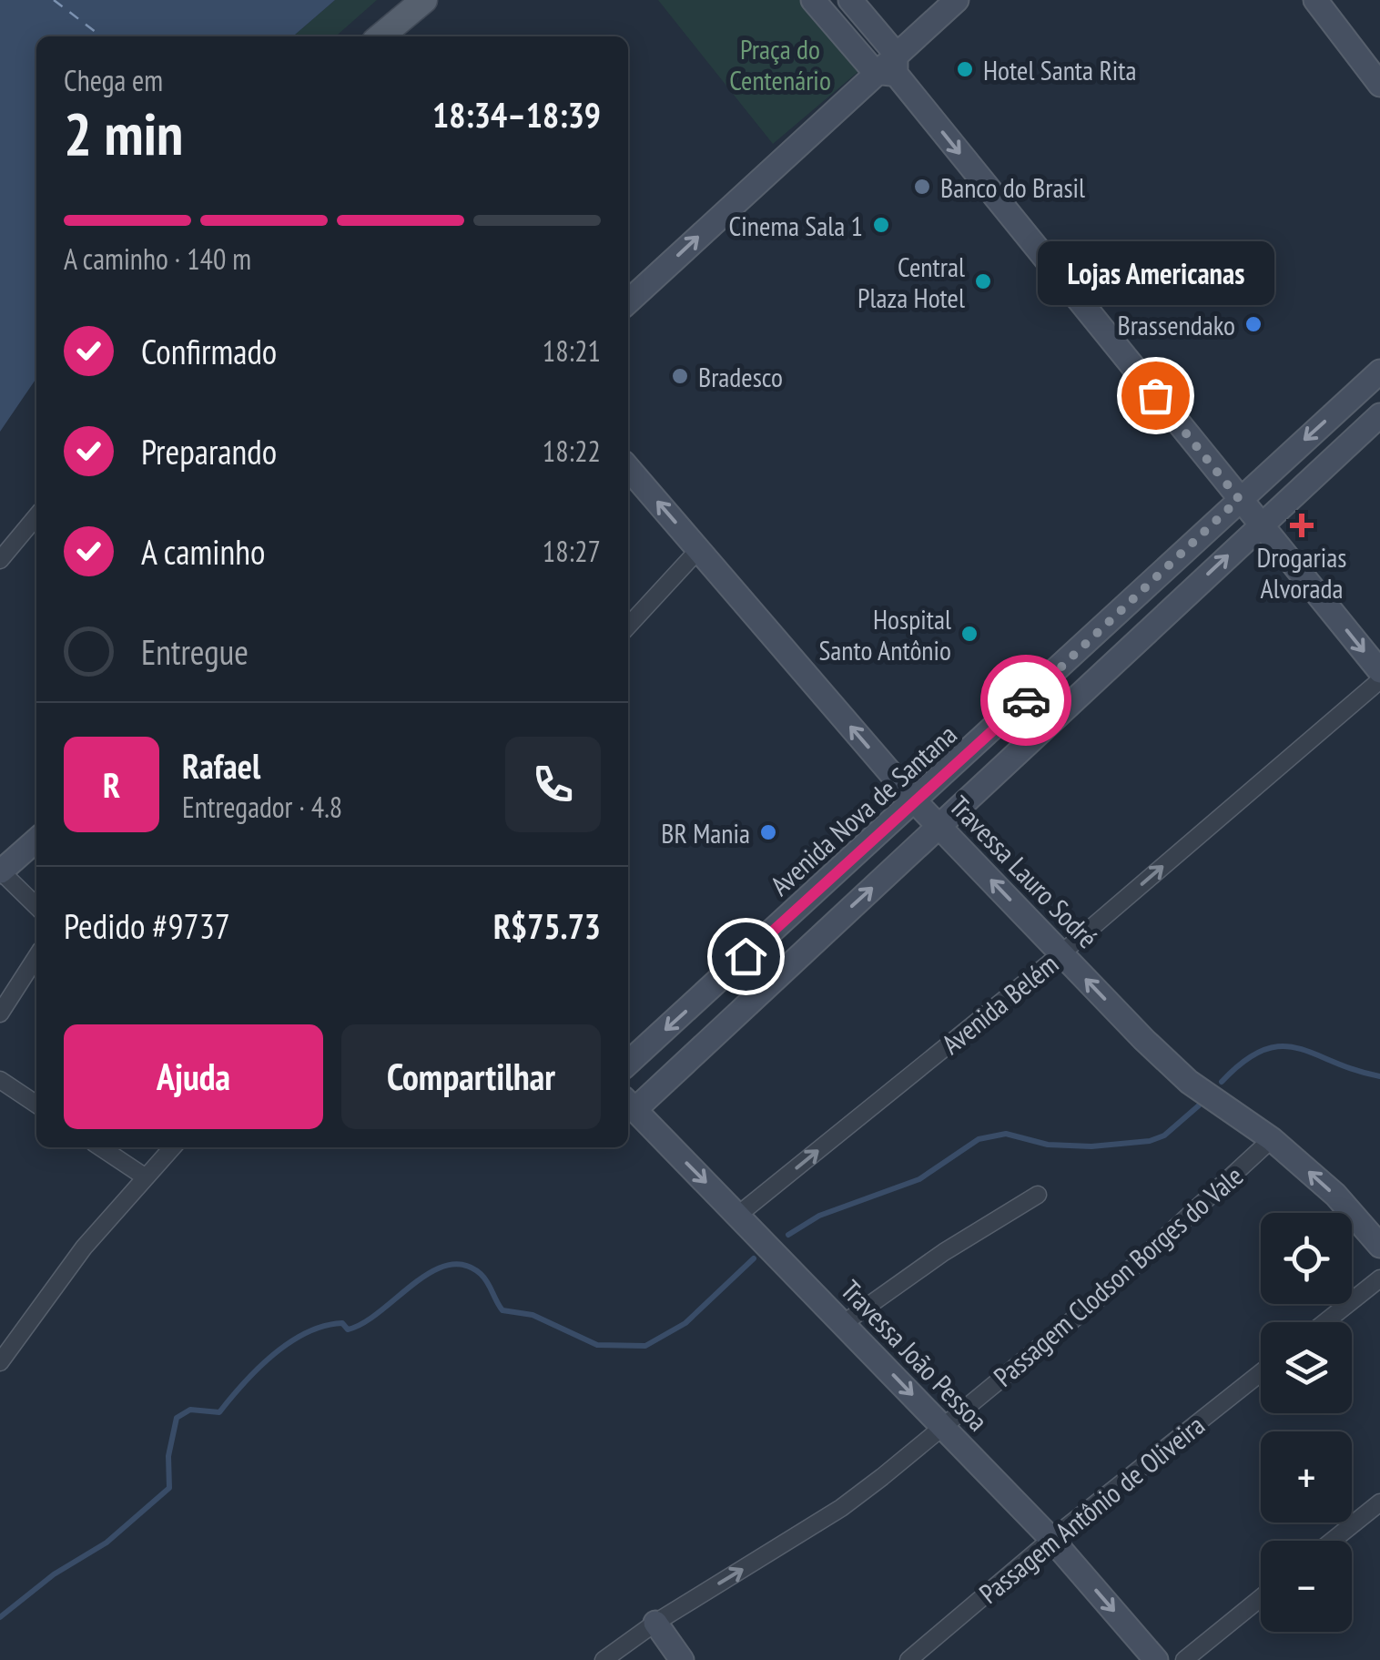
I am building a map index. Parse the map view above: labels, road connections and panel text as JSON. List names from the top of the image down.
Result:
{
  "streets": {
    "street": [
      "Avenida Nova de Santana",
      "Travessa Lauro Sodré",
      "Avenida Belém",
      "Passagem Clodson Borges do Vale",
      "Travessa João Pessoa",
      "Passagem Antônio de Oliveira"
    ]
  },
  "crossings": [
    ["Avenida Nova de Santana", "Travessa Lauro Sodré"],
    ["Travessa Lauro Sodré", "Avenida Belém"],
    ["Travessa Lauro Sodré", "Passagem Clodson Borges do Vale"],
    ["Avenida Belém", "Travessa João Pessoa"],
    ["Passagem Clodson Borges do Vale", "Travessa João Pessoa"],
    ["Travessa João Pessoa", "Passagem Antônio de Oliveira"]
  ],
  "one_way": [
    "Travessa Lauro Sodré",
    "Avenida Belém",
    "Passagem Clodson Borges do Vale",
    "Travessa João Pessoa"
  ],
  "parks": ["Praça do Centenário"],
  "places": {
    "other": [
      "Hotel Santa Rita",
      "Banco do Brasil",
      "Cinema Sala 1",
      "Central Plaza Hotel",
      "Brassendako",
      "Bradesco",
      "Lojas Americanas",
      "Hospital Santo Antônio",
      "BR Mania"
    ],
    "health": ["Drogarias Alvorada"]
  },
  "page": {
    "heading": ["2 min", "Chega em", "18:34–18:39"],
    "panel": [
      "Rafael",
      "Entregador · 4.8",
      "Pedido #9737",
      "R$75.73"
    ],
    "bar": "A caminho · 140 m",
    "bubble": "Lojas Americanas",
    "list": [
      ["Confirmado", "18:21"],
      ["Preparando", "18:22"],
      ["A caminho", "18:27"],
      "Entregue"
    ],
    "round": "R",
    "buttons": ["Ajuda", "Compartilhar"],
    "map_buttons": ["+", "−"]
  }
}
